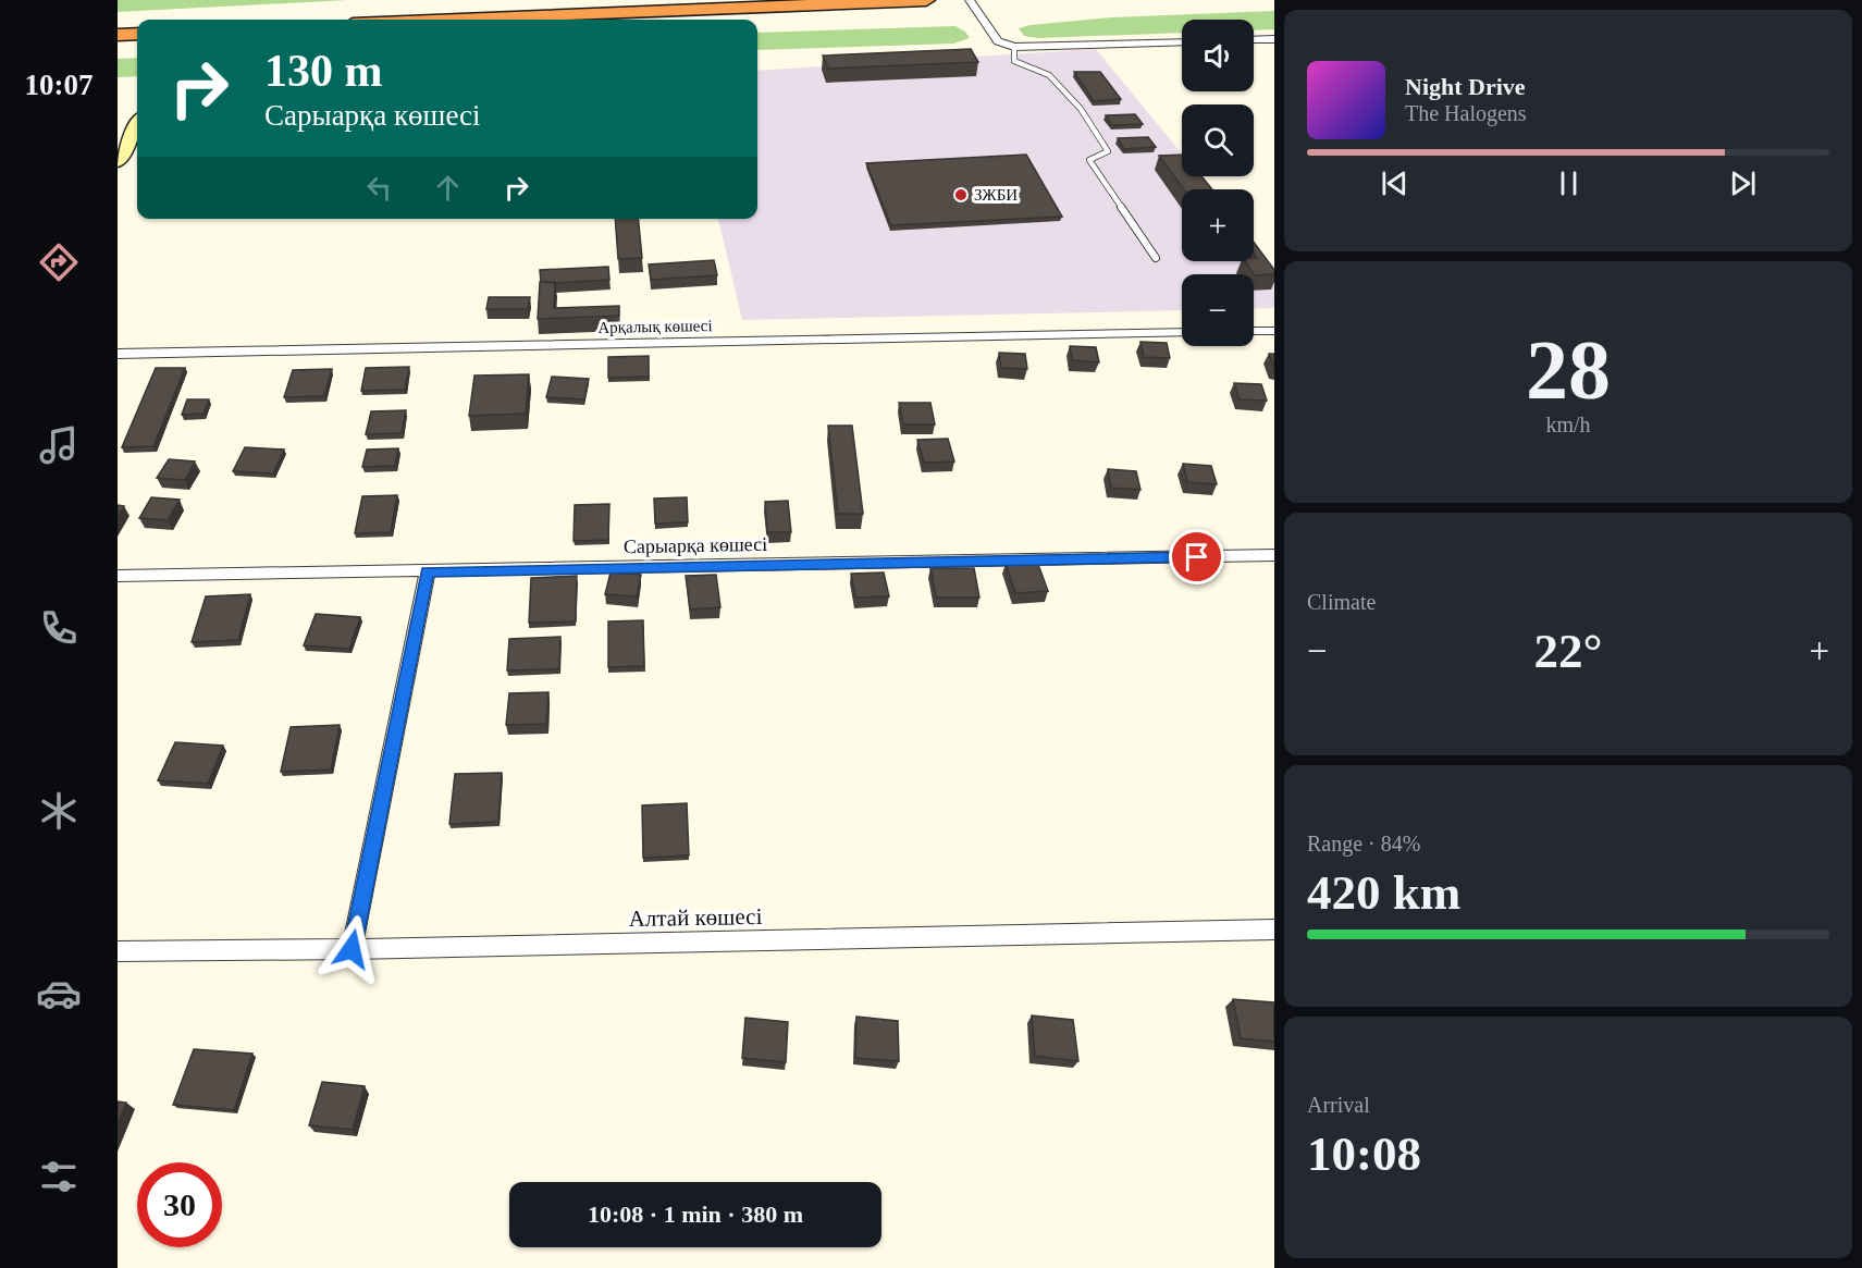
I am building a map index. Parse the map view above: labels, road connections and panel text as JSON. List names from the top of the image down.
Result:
{
  "streets": {
    "street": ["Арқалық көшесі", "Сарыарқа көшесі", "Алтай көшесі"]
  },
  "places": ["ЗЖБИ"],
  "page": {
    "tabs": "10:07",
    "map_buttons": ["+", "−"],
    "turn": ["130 m", "Сарыарқа көшесі"],
    "song": ["Night Drive", "The Halogens"],
    "tile": [
      ["28", "km/h"],
      "Climate",
      ["Range · 84%", "420 km"],
      ["Arrival", "10:08"]
    ],
    "heat": ["−", "22°", "+"],
    "limit": "30",
    "trip": "10:08 · 1 min · 380 m"
  }
}
